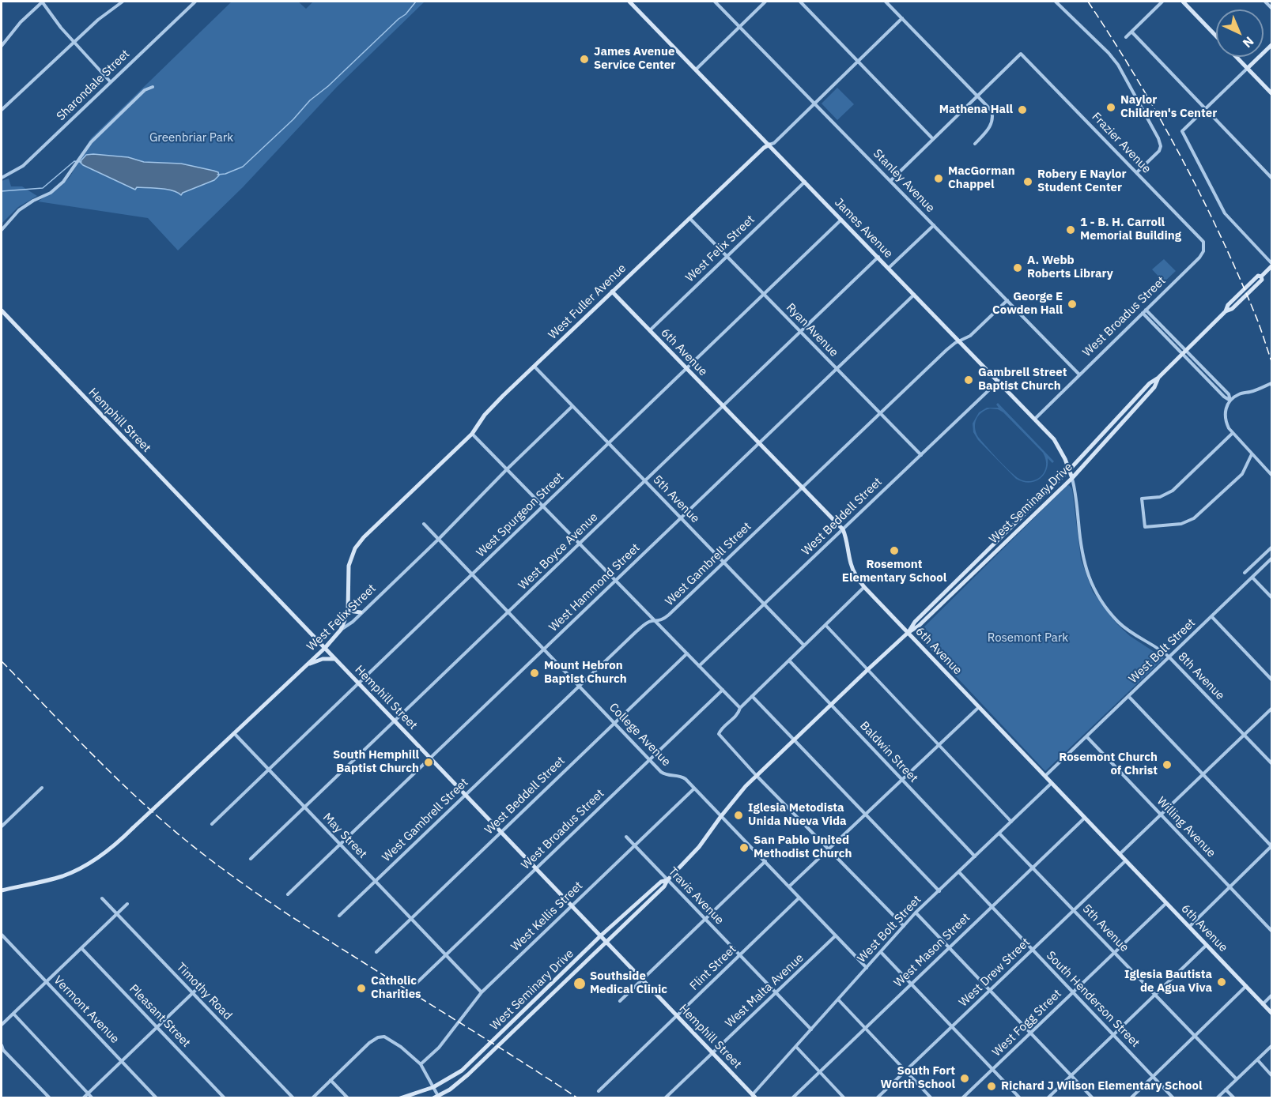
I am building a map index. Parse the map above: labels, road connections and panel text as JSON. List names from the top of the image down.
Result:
{
  "streets": {
    "main road": [
      "James Avenue",
      "West Felix Street",
      "West Fuller Avenue",
      "6th Avenue",
      "Hemphill Street",
      "West Seminary Drive"
    ],
    "street": [
      "Sharondale Street",
      "Frazier Avenue",
      "Stanley Avenue",
      "West Broadus Street",
      "Ryan Avenue",
      "5th Avenue",
      "West Spurgeon Street",
      "West Beddell Street",
      "West Boyce Avenue",
      "West Gambrell Street",
      "West Hammond Street",
      "West Bolt Street",
      "8th Avenue",
      "College Avenue",
      "Baldwin Street",
      "Willing Avenue",
      "May Street",
      "Travis Avenue",
      "West Kellis Street",
      "West Mason Street",
      "Flint Street",
      "West Drew Street",
      "West Malta Avenue",
      "Timothy Road",
      "South Henderson Street",
      "Vermont Avenue",
      "Pleasant Street",
      "West Fogg Street"
    ]
  },
  "crossings": [
    ["Frazier Avenue", "West Broadus Street"],
    ["Stanley Avenue", "West Fuller Avenue"],
    ["Stanley Avenue", "West Broadus Street"],
    ["Stanley Avenue", "West Gambrell Street"],
    ["James Avenue", "West Felix Street"],
    ["James Avenue", "West Fuller Avenue"],
    ["James Avenue", "West Broadus Street"],
    ["James Avenue", "West Seminary Drive"],
    ["James Avenue", "West Spurgeon Street"],
    ["James Avenue", "West Beddell Street"],
    ["James Avenue", "West Boyce Avenue"],
    ["James Avenue", "West Gambrell Street"],
    ["James Avenue", "West Hammond Street"],
    ["James Avenue", "8th Avenue"],
    ["West Felix Street", "West Fuller Avenue"],
    ["West Felix Street", "Ryan Avenue"],
    ["West Felix Street", "6th Avenue"],
    ["West Felix Street", "Hemphill Street"],
    ["West Felix Street", "5th Avenue"],
    ["West Felix Street", "College Avenue"],
    ["West Felix Street", "May Street"],
    ["West Fuller Avenue", "Ryan Avenue"],
    ["West Fuller Avenue", "6th Avenue"],
    ["West Fuller Avenue", "5th Avenue"],
    ["West Broadus Street", "Hemphill Street"],
    ["West Broadus Street", "College Avenue"],
    ["West Broadus Street", "May Street"],
    ["Ryan Avenue", "West Spurgeon Street"],
    ["Ryan Avenue", "West Beddell Street"],
    ["Ryan Avenue", "West Boyce Avenue"],
    ["Ryan Avenue", "West Gambrell Street"],
    ["Ryan Avenue", "West Hammond Street"],
    ["6th Avenue", "West Seminary Drive"],
    ["6th Avenue", "West Spurgeon Street"],
    ["6th Avenue", "West Beddell Street"],
    ["6th Avenue", "West Boyce Avenue"],
    ["6th Avenue", "West Gambrell Street"],
    ["6th Avenue", "West Hammond Street"],
    ["6th Avenue", "West Bolt Street"],
    ["6th Avenue", "West Mason Street"],
    ["6th Avenue", "West Drew Street"],
    ["6th Avenue", "West Fogg Street"],
    ["Hemphill Street", "West Seminary Drive"],
    ["Hemphill Street", "West Spurgeon Street"],
    ["Hemphill Street", "West Beddell Street"],
    ["Hemphill Street", "West Boyce Avenue"],
    ["Hemphill Street", "West Gambrell Street"],
    ["Hemphill Street", "West Hammond Street"],
    ["Hemphill Street", "West Bolt Street"],
    ["Hemphill Street", "West Kellis Street"],
    ["Hemphill Street", "Flint Street"],
    ["Hemphill Street", "West Malta Avenue"],
    ["5th Avenue", "West Spurgeon Street"],
    ["5th Avenue", "West Beddell Street"],
    ["5th Avenue", "West Boyce Avenue"],
    ["5th Avenue", "West Gambrell Street"],
    ["5th Avenue", "West Hammond Street"],
    ["5th Avenue", "West Bolt Street"],
    ["5th Avenue", "West Mason Street"],
    ["5th Avenue", "West Drew Street"],
    ["5th Avenue", "West Fogg Street"],
    ["West Seminary Drive", "8th Avenue"],
    ["West Seminary Drive", "College Avenue"],
    ["West Seminary Drive", "Baldwin Street"],
    ["West Seminary Drive", "Travis Avenue"],
    ["West Spurgeon Street", "College Avenue"],
    ["West Spurgeon Street", "May Street"],
    ["West Beddell Street", "College Avenue"],
    ["West Beddell Street", "May Street"],
    ["West Boyce Avenue", "College Avenue"],
    ["West Boyce Avenue", "May Street"],
    ["West Gambrell Street", "College Avenue"],
    ["West Gambrell Street", "May Street"],
    ["West Hammond Street", "College Avenue"],
    ["West Hammond Street", "May Street"],
    ["West Bolt Street", "8th Avenue"],
    ["West Bolt Street", "College Avenue"],
    ["West Bolt Street", "Baldwin Street"],
    ["West Bolt Street", "Willing Avenue"],
    ["West Bolt Street", "Travis Avenue"],
    ["West Bolt Street", "South Henderson Street"],
    ["College Avenue", "West Kellis Street"],
    ["College Avenue", "Flint Street"],
    ["College Avenue", "West Malta Avenue"],
    ["May Street", "West Kellis Street"],
    ["Travis Avenue", "West Kellis Street"],
    ["Travis Avenue", "Flint Street"],
    ["Travis Avenue", "West Malta Avenue"],
    ["West Mason Street", "South Henderson Street"],
    ["West Drew Street", "South Henderson Street"],
    ["South Henderson Street", "West Fogg Street"]
  ],
  "parks": ["Greenbriar Park", "Rosemont Park"],
  "places": [
    "James Avenue Service Center",
    "Naylor Children's Center",
    "Mathena Hall",
    "MacGorman Chappel",
    "Robery E Naylor Student Center",
    "1 - B. H. Carroll Memorial Building",
    "A. Webb Roberts Library",
    "George E Cowden Hall",
    "Gambrell Street Baptist Church",
    "Rosemont Elementary School",
    "Mount Hebron Baptist Church",
    "South Hemphill Baptist Church",
    "Rosemont Church of Christ",
    "Iglesia Metodista Unida Nueva Vida",
    "San Pablo United Methodist Church",
    "Iglesia Bautista de Agua Viva",
    "Southside Medical Clinic",
    "Catholic Charities",
    "South Fort Worth School",
    "Richard J Wilson Elementary School"
  ],
  "north": "bottom right"
}
